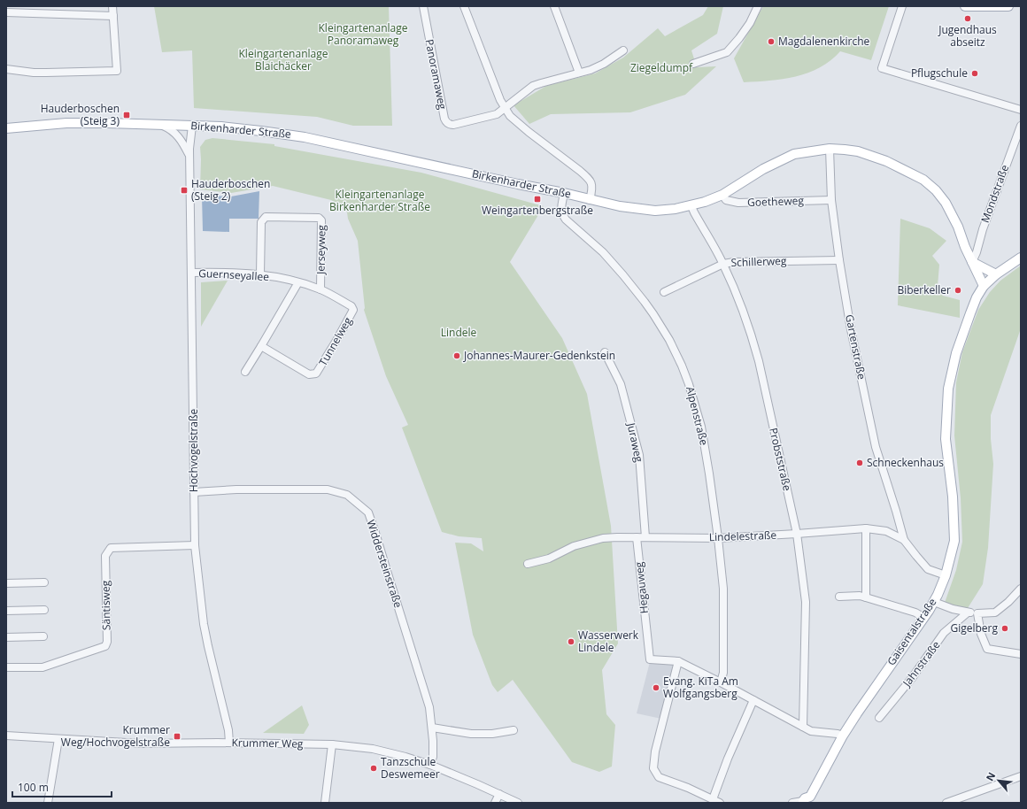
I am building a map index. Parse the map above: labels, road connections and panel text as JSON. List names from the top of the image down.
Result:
{
  "streets": {
    "main road": ["Birkenharder Straße", "Gaisentalstraße"],
    "street": [
      "Panoramaweg",
      "Mondstraße",
      "Goetheweg",
      "Jerseyweg",
      "Schillerweg",
      "Guernseyallee",
      "Tunnelweg",
      "Gartenstraße",
      "Alpenstraße",
      "Juraweg",
      "Hochvogelstraße",
      "Probststraße",
      "Lindelestraße",
      "Widdersteinstraße",
      "Hegauweg",
      "Säntisweg",
      "Jahnstraße",
      "Krummer Weg"
    ]
  },
  "crossings": [
    ["Birkenharder Straße", "Mondstraße"],
    ["Birkenharder Straße", "Goetheweg"],
    ["Birkenharder Straße", "Gartenstraße"],
    ["Birkenharder Straße", "Alpenstraße"],
    ["Birkenharder Straße", "Hochvogelstraße"],
    ["Birkenharder Straße", "Probststraße"],
    ["Birkenharder Straße", "Gaisentalstraße"],
    ["Goetheweg", "Gartenstraße"],
    ["Jerseyweg", "Guernseyallee"],
    ["Schillerweg", "Gartenstraße"],
    ["Schillerweg", "Probststraße"],
    ["Guernseyallee", "Tunnelweg"],
    ["Guernseyallee", "Hochvogelstraße"],
    ["Gartenstraße", "Lindelestraße"],
    ["Alpenstraße", "Lindelestraße"],
    ["Juraweg", "Lindelestraße"],
    ["Hochvogelstraße", "Widdersteinstraße"],
    ["Hochvogelstraße", "Säntisweg"],
    ["Hochvogelstraße", "Krummer Weg"],
    ["Probststraße", "Lindelestraße"],
    ["Lindelestraße", "Hegauweg"],
    ["Lindelestraße", "Gaisentalstraße"],
    ["Widdersteinstraße", "Krummer Weg"]
  ],
  "parks": [
    "Kleingartenanlage Panoramaweg",
    "Kleingartenanlage Blaichäcker",
    "Ziegeldumpf",
    "Kleingartenanlage Birkenharder Straße",
    "Lindele"
  ],
  "places": {
    "other": [
      "Jugendhaus abseitz",
      "Magdalenenkirche",
      "Pflugschule",
      "Biberkeller",
      "Johannes-Maurer-Gedenkstein",
      "Schneckenhaus",
      "Gigelberg",
      "Wasserwerk Lindele",
      "Evang. KiTa Am Wolfgangsberg",
      "Tanzschule Deswemeer"
    ],
    "transit": [
      "Hauderboschen (Steig 3)",
      "Hauderboschen (Steig 2)",
      "Weingartenbergstraße",
      "Krummer Weg/Hochvogelstraße"
    ]
  },
  "scale_bar": "100 m",
  "north": "top left"
}
